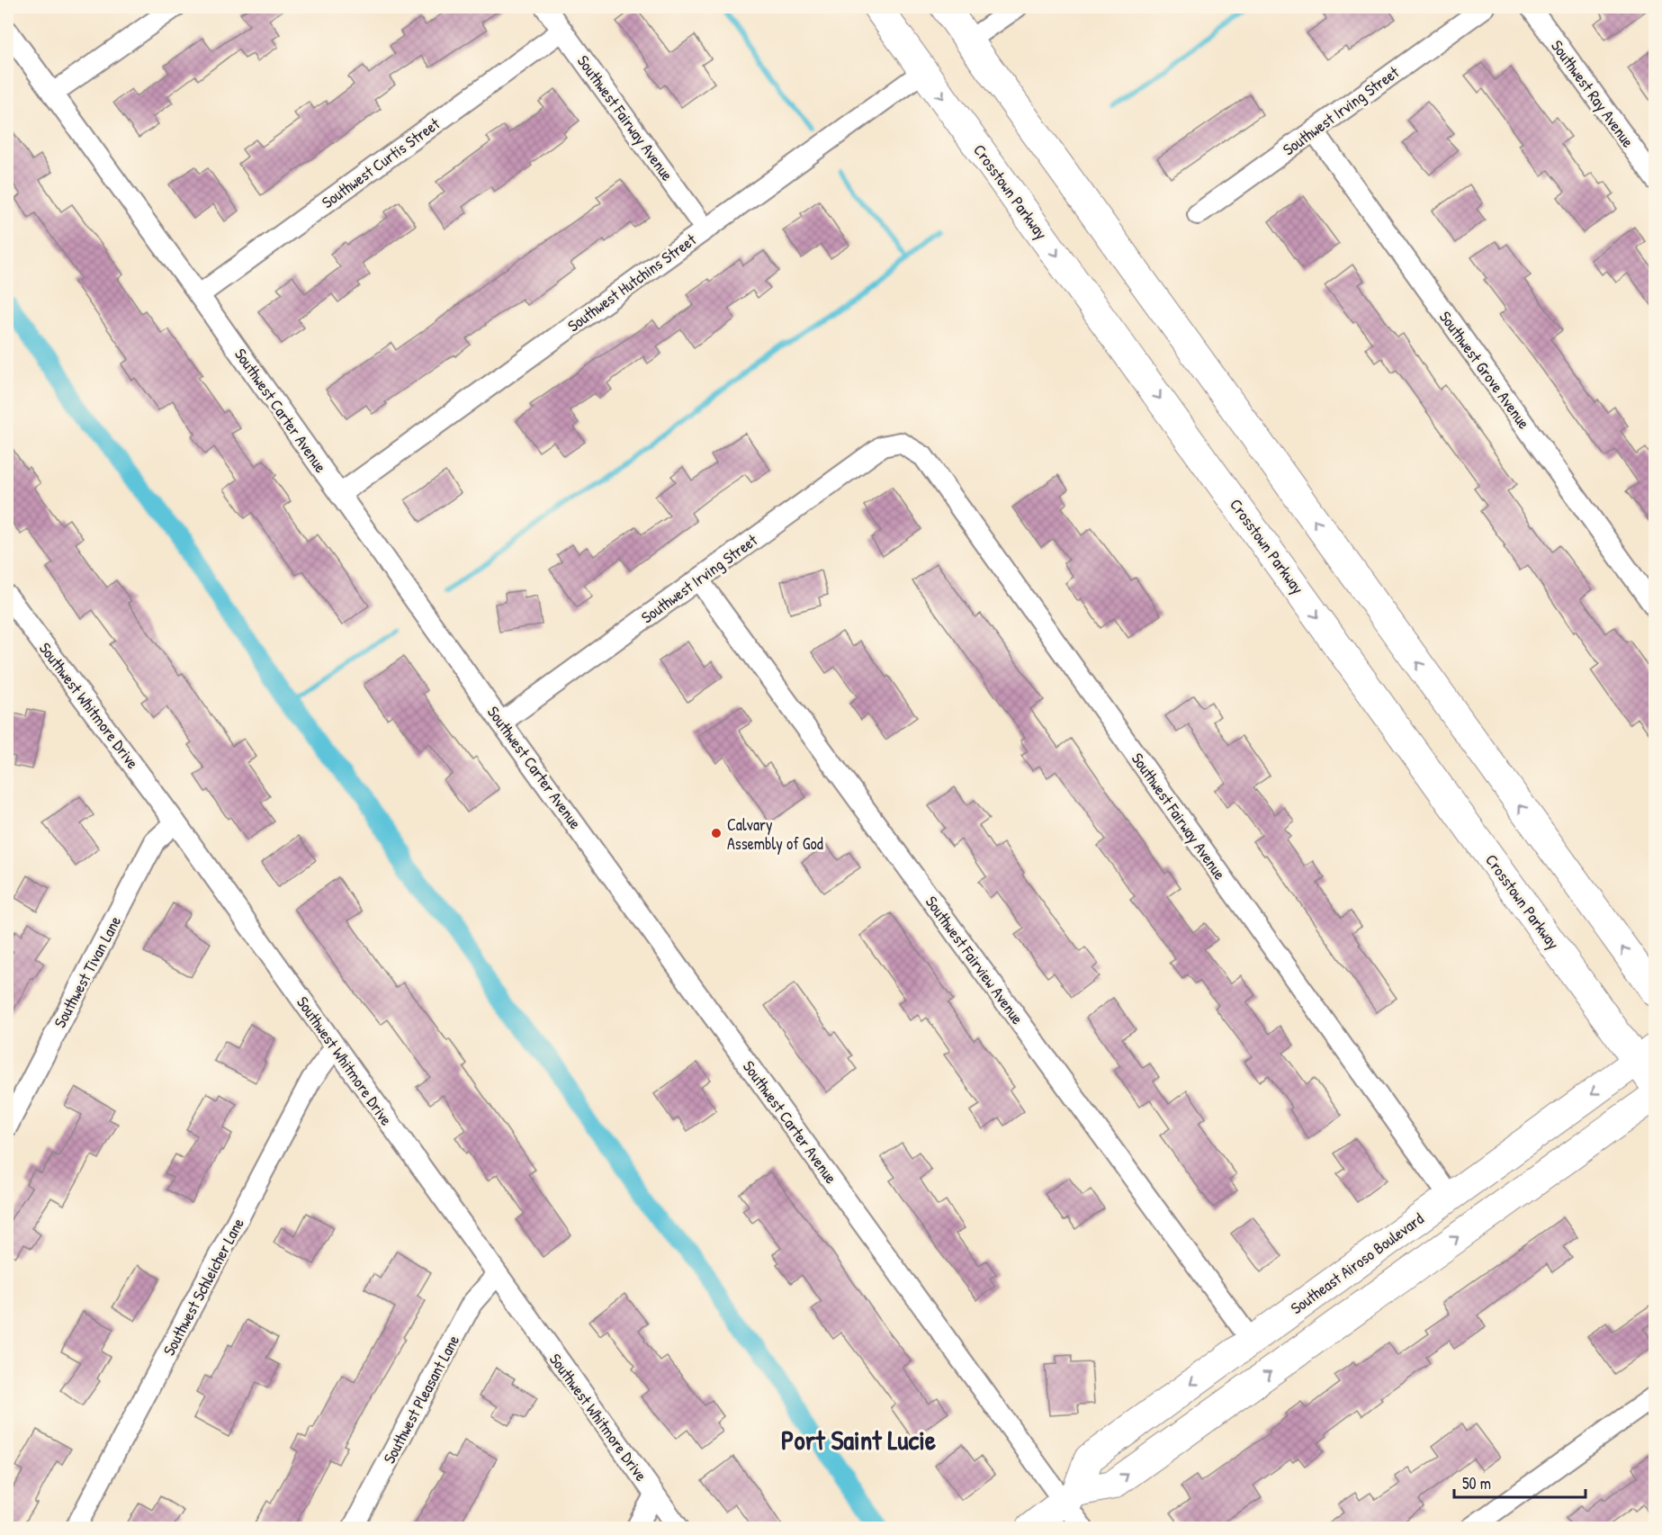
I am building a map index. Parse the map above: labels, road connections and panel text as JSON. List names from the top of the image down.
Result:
{
  "streets": {
    "main road": ["Crosstown Parkway", "Southeast Airoso Boulevard"],
    "street": [
      "Southwest Ray Avenue",
      "Southwest Irving Street",
      "Southwest Fairway Avenue",
      "Southwest Curtis Street",
      "Southwest Hutchins Street",
      "Southwest Grove Avenue",
      "Southwest Carter Avenue",
      "Southwest Whitmore Drive",
      "Southwest Fairview Avenue",
      "Southwest Tivan Lane",
      "Southwest Schleicher Lane",
      "Southwest Pleasant Lane"
    ]
  },
  "crossings": [
    ["Southwest Irving Street", "Southwest Fairway Avenue"],
    ["Southwest Irving Street", "Southwest Grove Avenue"],
    ["Southwest Irving Street", "Southwest Carter Avenue"],
    ["Southwest Irving Street", "Southwest Fairview Avenue"],
    ["Southwest Fairway Avenue", "Southwest Curtis Street"],
    ["Southwest Fairway Avenue", "Southwest Hutchins Street"],
    ["Southwest Fairway Avenue", "Southeast Airoso Boulevard"],
    ["Southwest Curtis Street", "Southwest Carter Avenue"],
    ["Crosstown Parkway", "Southwest Hutchins Street"],
    ["Crosstown Parkway", "Southeast Airoso Boulevard"],
    ["Southwest Hutchins Street", "Southwest Carter Avenue"],
    ["Southwest Carter Avenue", "Southeast Airoso Boulevard"],
    ["Southwest Whitmore Drive", "Southwest Tivan Lane"],
    ["Southwest Whitmore Drive", "Southwest Schleicher Lane"],
    ["Southwest Whitmore Drive", "Southwest Pleasant Lane"],
    ["Southwest Fairview Avenue", "Southeast Airoso Boulevard"]
  ],
  "districts": ["Port Saint Lucie"],
  "places": ["Calvary Assembly of God"],
  "scale_bar": "50 m"
}
